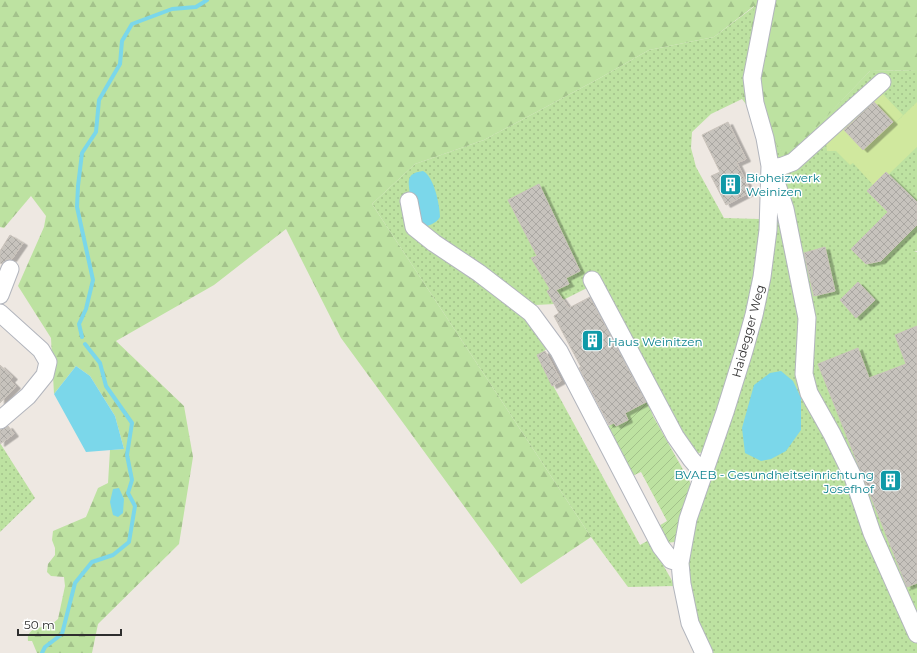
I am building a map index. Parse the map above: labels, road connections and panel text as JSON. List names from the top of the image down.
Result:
{
  "streets": {
    "street": ["Haidegger Weg"]
  },
  "places": {
    "building": ["Bioheizwerk Weinizen", "Haus Weinitzen", "BVAEB - Gesundheitseinrichtung Josefhof"]
  },
  "scale_bar": "50 m"
}
